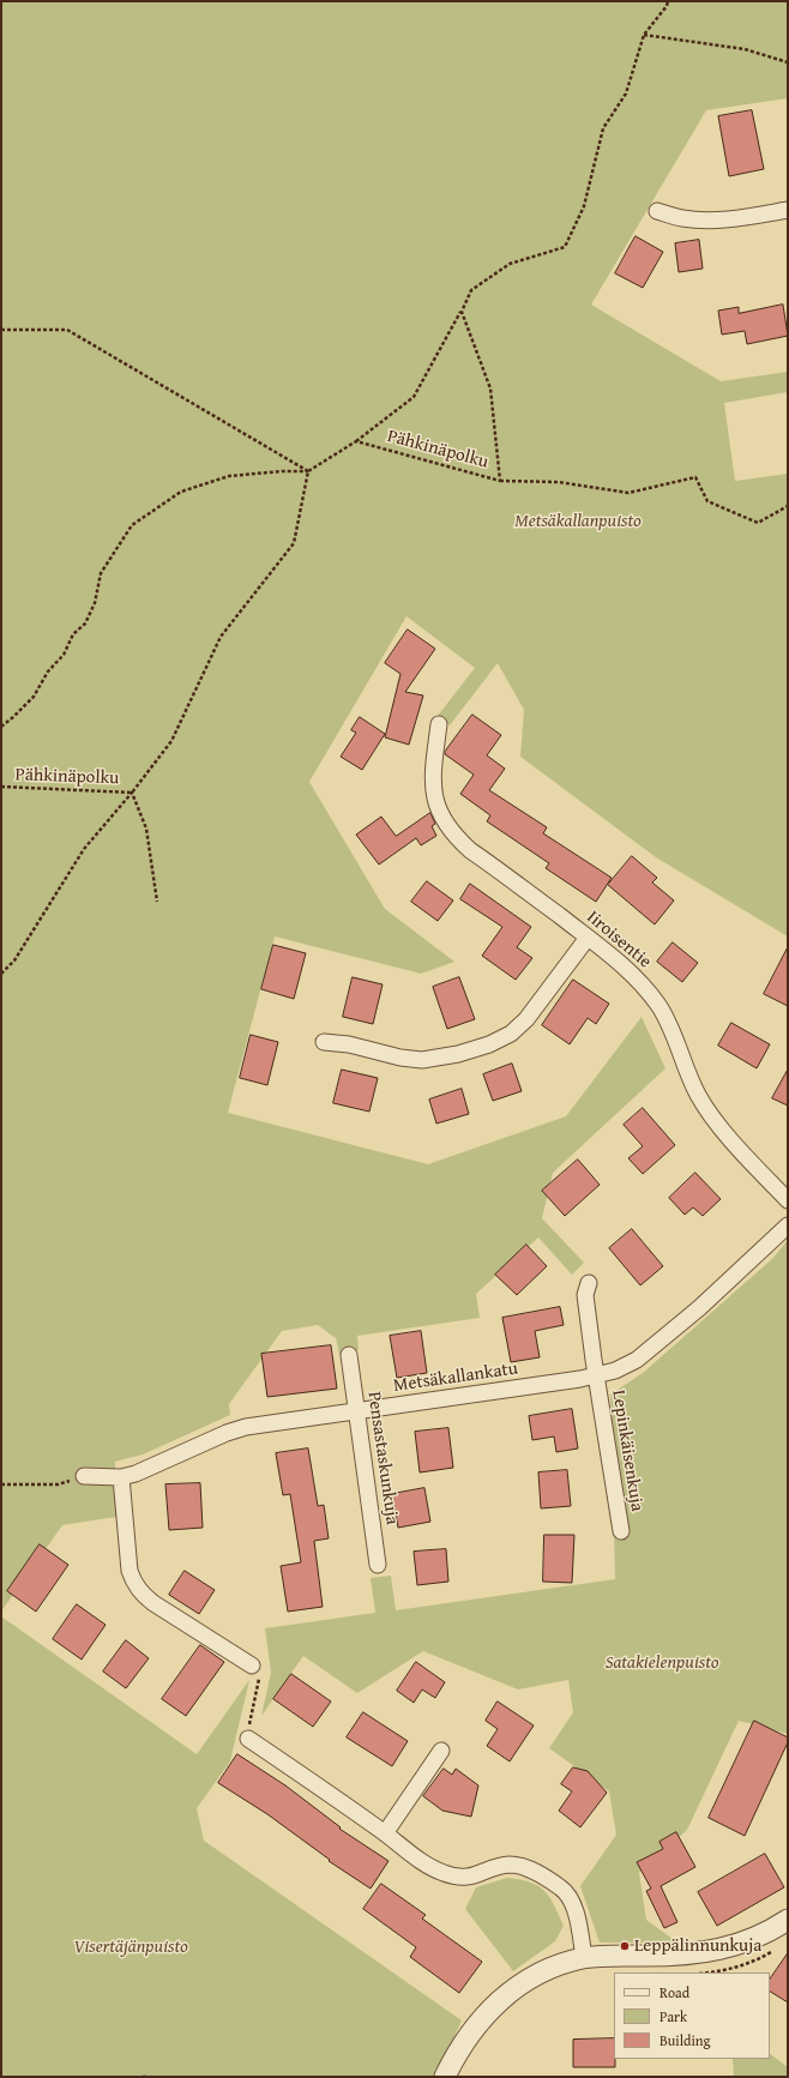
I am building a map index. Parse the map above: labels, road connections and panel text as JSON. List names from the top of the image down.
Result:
{
  "streets": {
    "street": [
      "Iiroisentie",
      "Metsäkallankatu",
      "Lepinkäisenkuja",
      "Pensastaskunkuja"
    ],
    "path": ["Pähkinäpolku"]
  },
  "crossings": [
    ["Metsäkallankatu", "Lepinkäisenkuja"],
    ["Metsäkallankatu", "Pensastaskunkuja"]
  ],
  "parks": ["Metsäkallanpuisto", "Satakielenpuisto", "Visertäjänpuisto"],
  "places": ["Leppälinnunkuja"],
  "legend": ["Road", "Park", "Building"]
}
